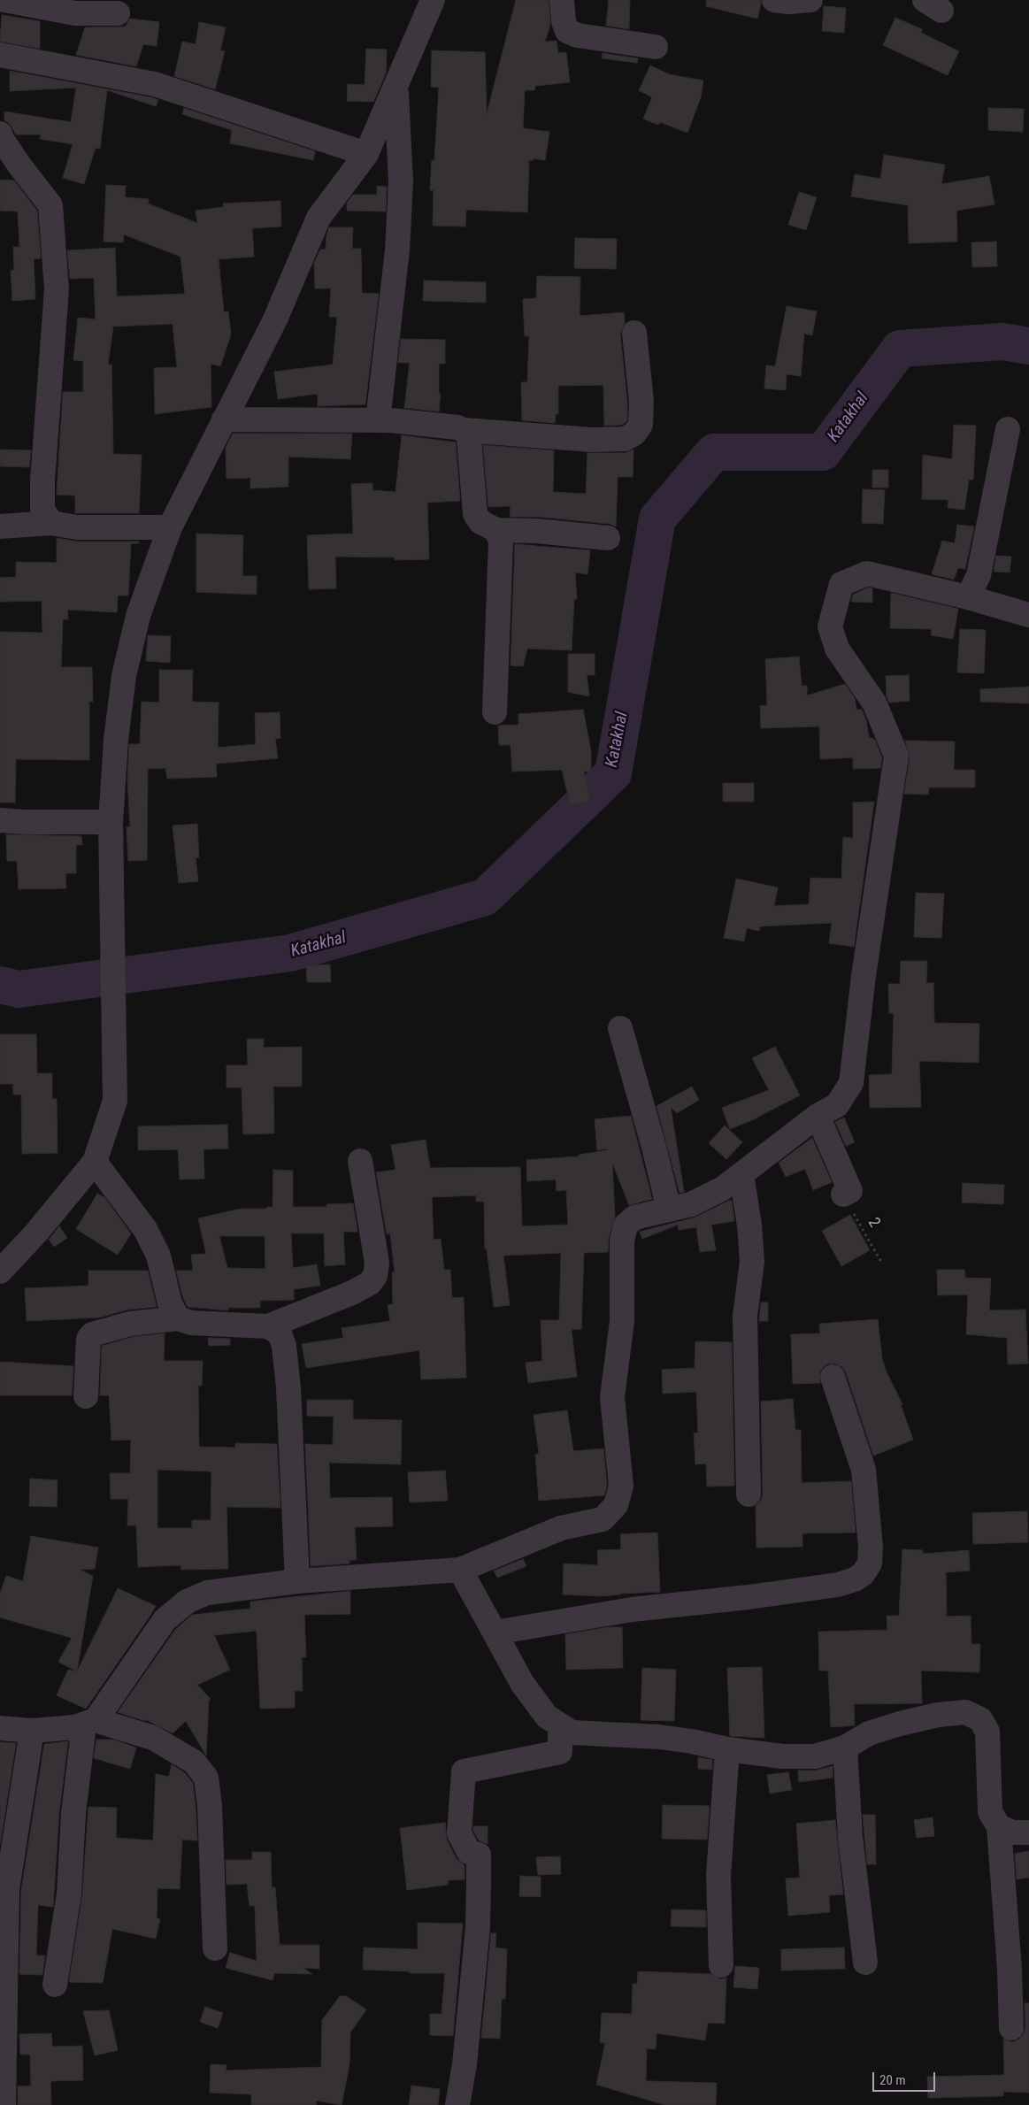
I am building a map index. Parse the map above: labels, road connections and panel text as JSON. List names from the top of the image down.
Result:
{
  "streets": {
    "path": ["2"]
  },
  "water": ["Katakhal"],
  "scale_bar": "20 m"
}
